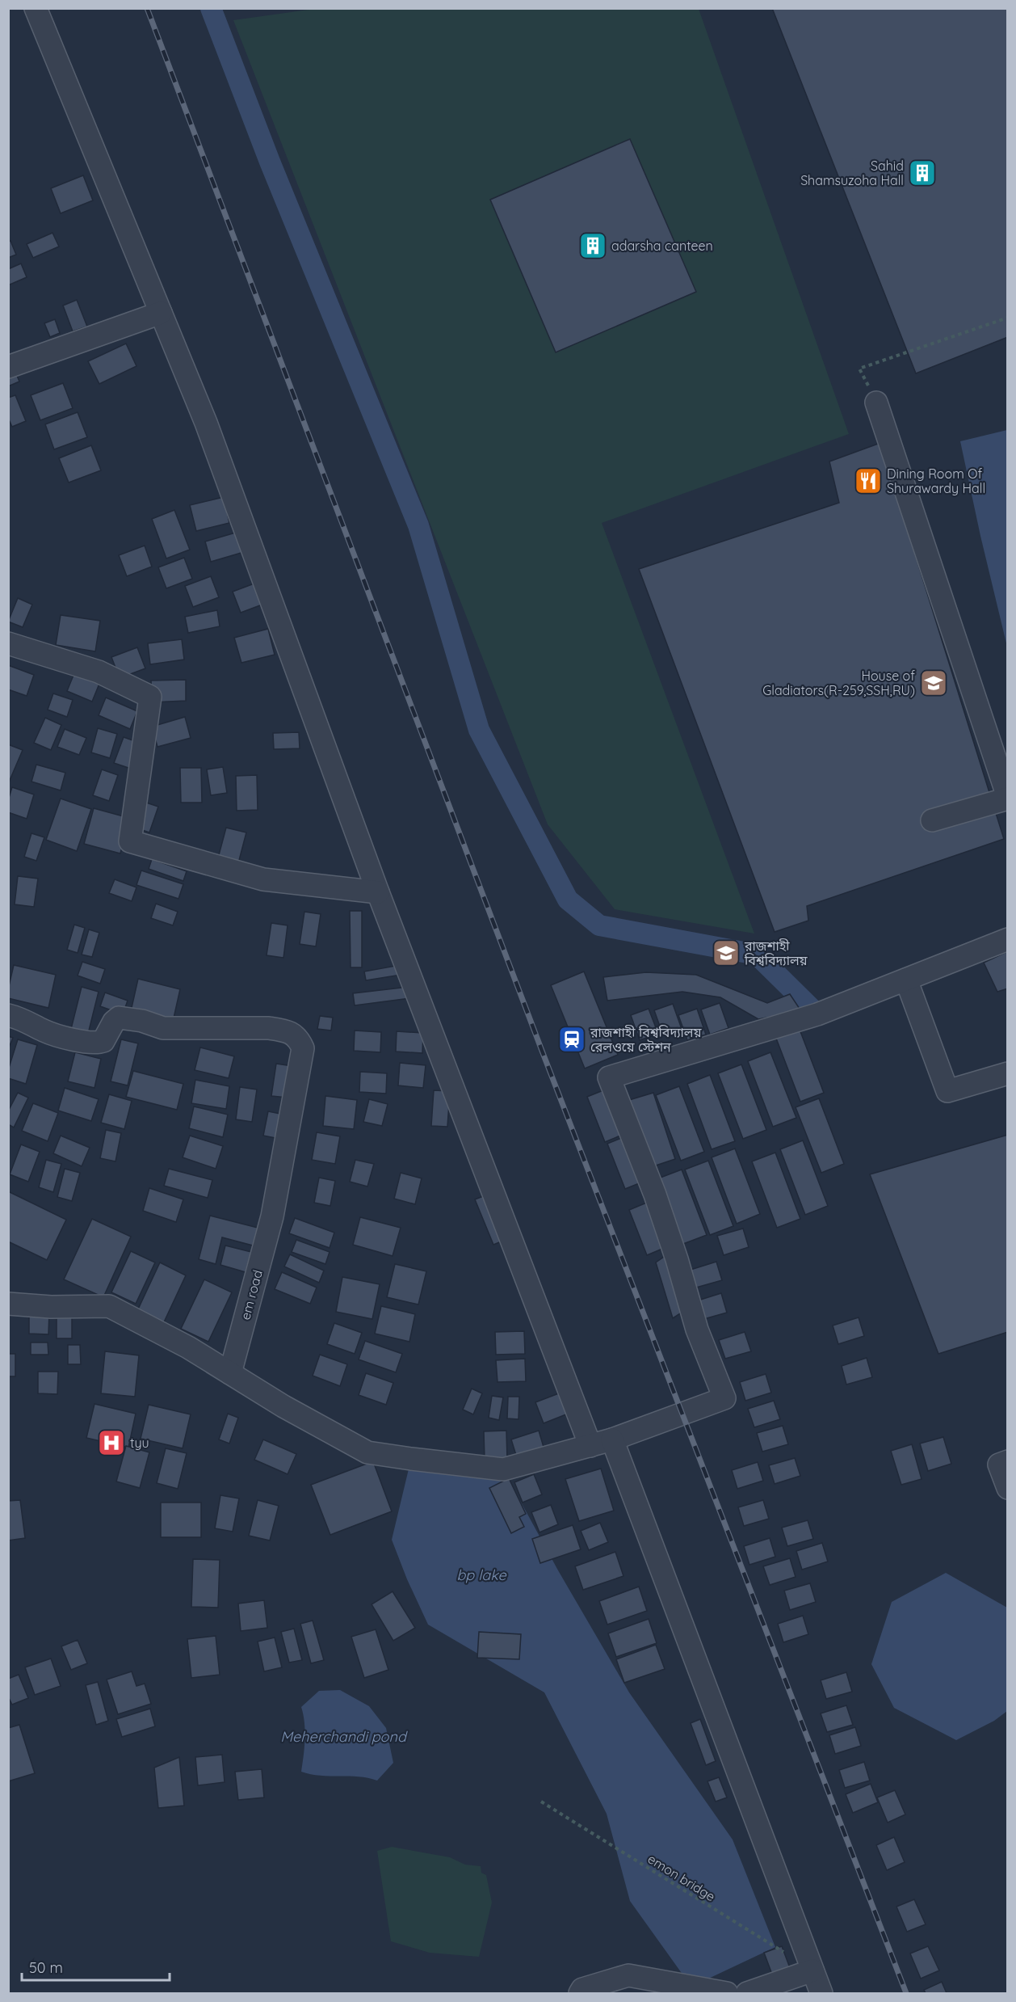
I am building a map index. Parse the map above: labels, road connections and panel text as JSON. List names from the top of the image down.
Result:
{
  "streets": {
    "street": ["em road"],
    "path": ["emon bridge"]
  },
  "water": ["bp lake", "Meherchandi pond"],
  "places": {
    "building": ["Sahid Shamsuzoha Hall", "adarsha canteen"],
    "restaurant": ["Dining Room Of Shurawardy Hall"],
    "school or university": ["House of Gladiators(R-259,SSH,RU)", "রাজশাহী বিশ্ববিদ্যালয়"],
    "station": ["রাজশাহী বিশ্ববিদ্যালয় রেলওয়ে স্টেশন"],
    "hospital": ["tyu"]
  },
  "scale_bar": "50 m"
}
